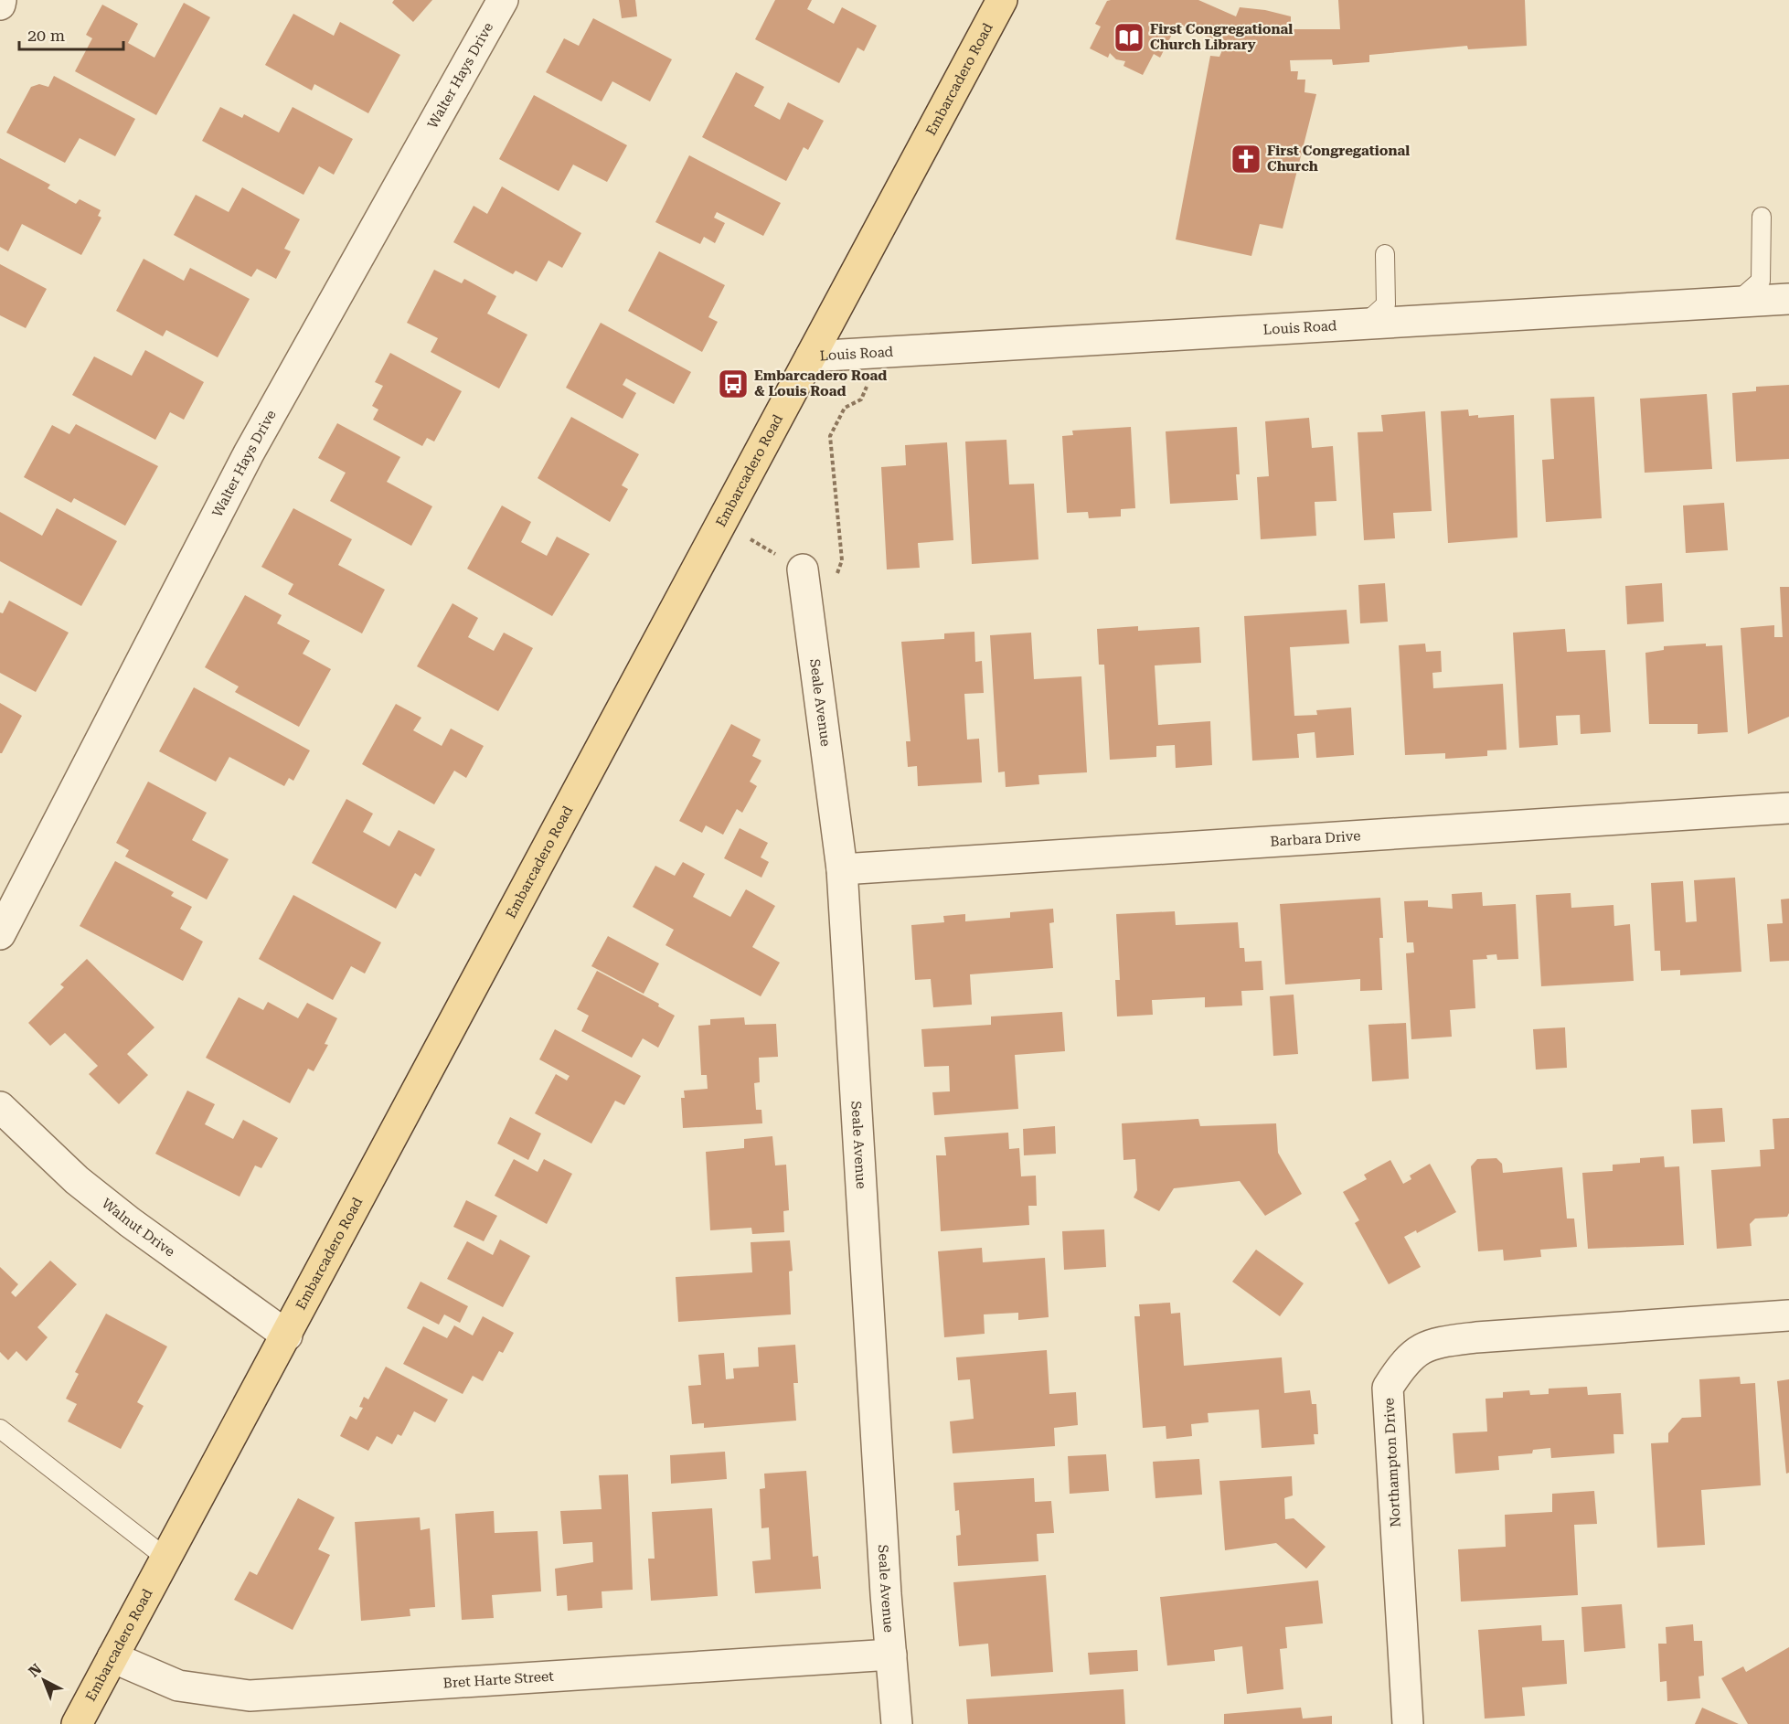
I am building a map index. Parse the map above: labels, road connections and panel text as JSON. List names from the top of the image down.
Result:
{
  "streets": {
    "main road": ["Embarcadero Road"],
    "street": [
      "Walter Hays Drive",
      "Louis Road",
      "Seale Avenue",
      "Barbara Drive",
      "Walnut Drive",
      "Northampton Drive",
      "Bret Harte Street"
    ]
  },
  "crossings": [
    ["Embarcadero Road", "Louis Road"],
    ["Embarcadero Road", "Walnut Drive"],
    ["Embarcadero Road", "Bret Harte Street"],
    ["Seale Avenue", "Barbara Drive"],
    ["Seale Avenue", "Bret Harte Street"]
  ],
  "places": {
    "library": ["First Congregational Church Library"],
    "church": ["First Congregational Church"],
    "bus stop": ["Embarcadero Road & Louis Road"]
  },
  "scale_bar": "20 m",
  "north": "top left"
}
